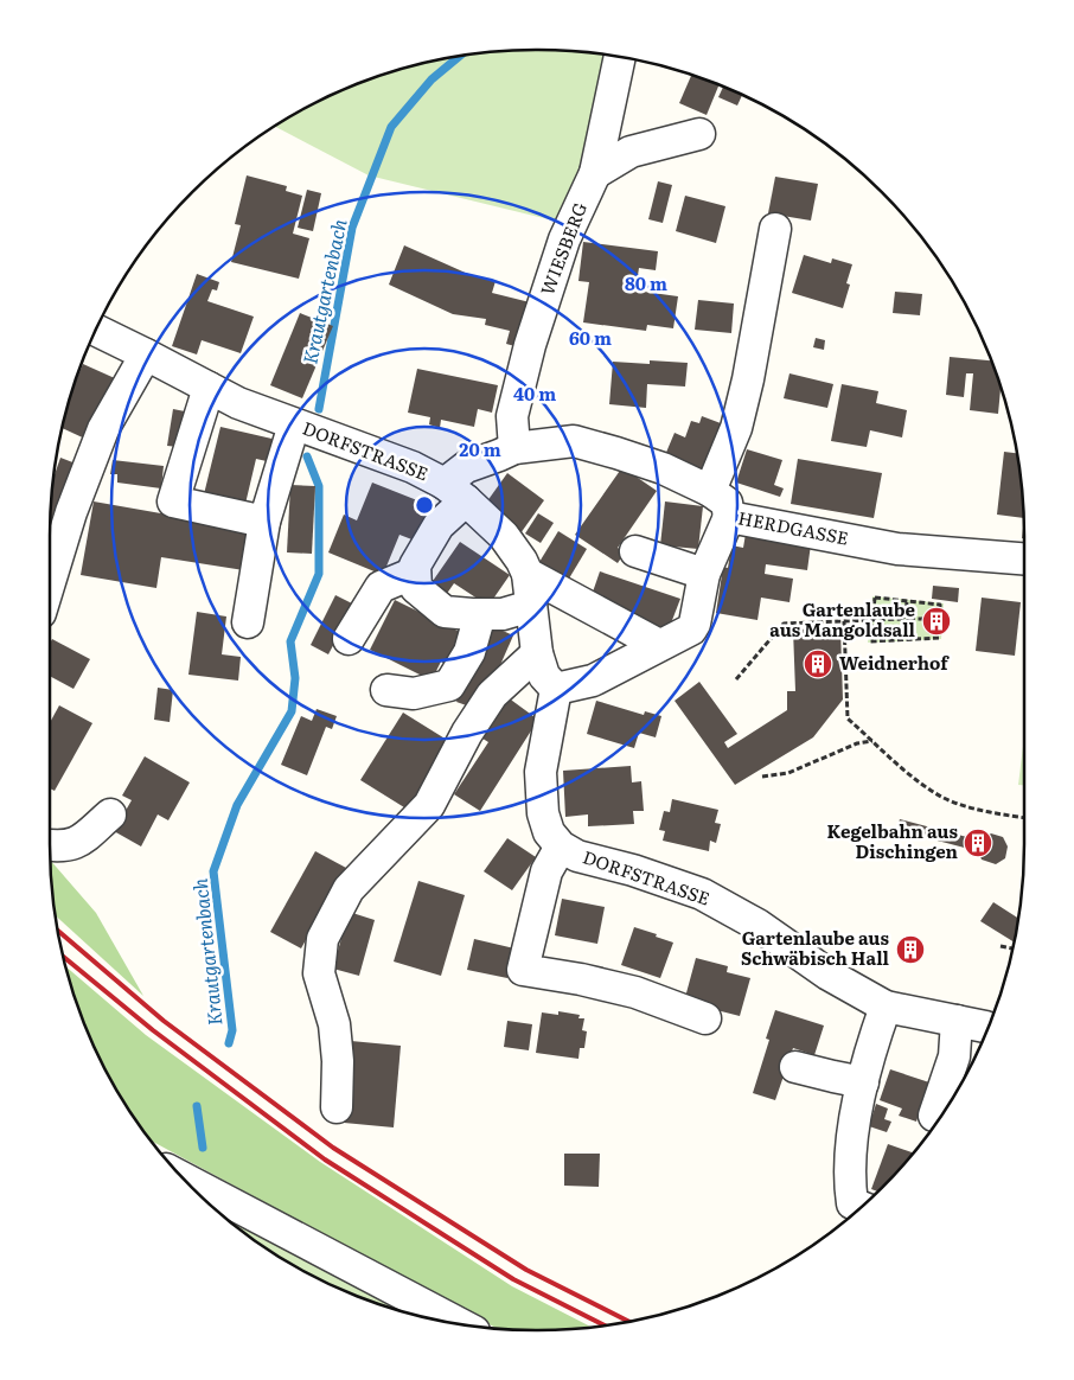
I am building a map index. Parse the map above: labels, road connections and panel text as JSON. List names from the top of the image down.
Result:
{
  "streets": {
    "street": ["WIESBERG", "DORFSTRASSE", "HERDGASSE"]
  },
  "crossings": [
    ["WIESBERG", "HERDGASSE"],
    ["DORFSTRASSE", "HERDGASSE"]
  ],
  "water": ["Krautgartenbach"],
  "places": {
    "building": [
      "Gartenlaube aus Mangoldsall",
      "Weidnerhof",
      "Kegelbahn aus Dischingen",
      "Gartenlaube aus Schwäbisch Hall"
    ]
  },
  "rings": [
    "80 m",
    "60 m",
    "40 m",
    "20 m"
  ]
}
